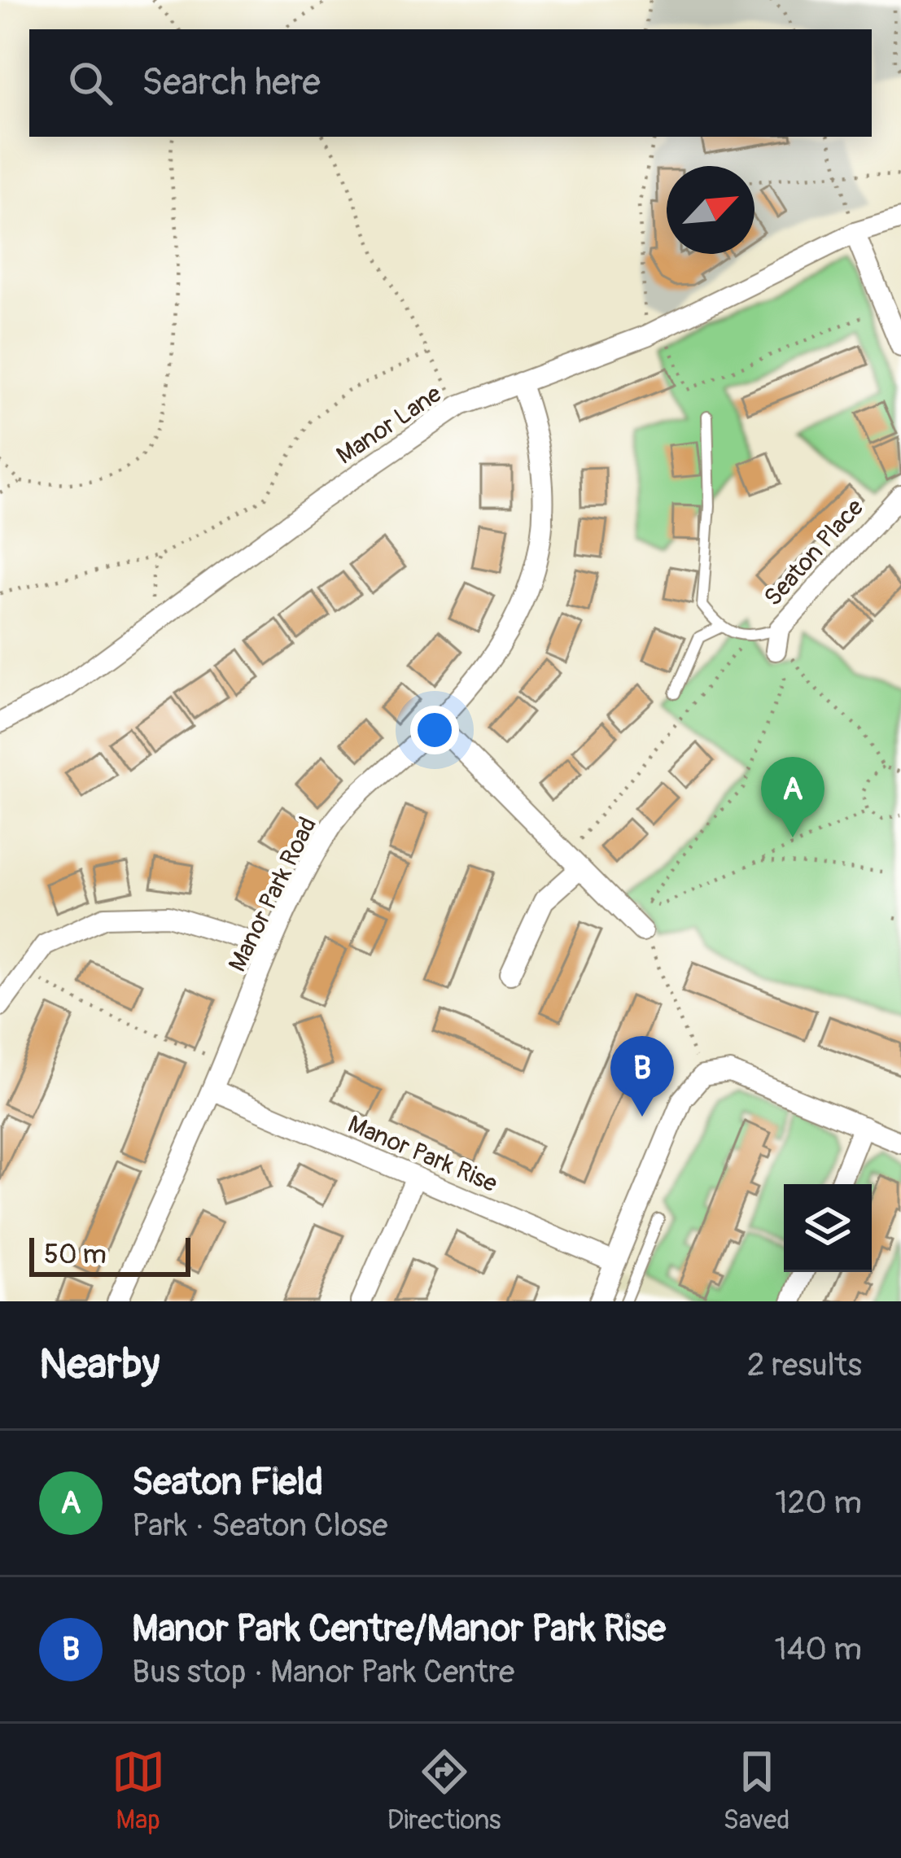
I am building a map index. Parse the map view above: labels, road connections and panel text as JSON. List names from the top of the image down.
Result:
{
  "streets": {
    "street": [
      "Manor Lane",
      "Seaton Place",
      "Manor Park Road",
      "Manor Park Rise"
    ]
  },
  "crossings": [
    ["Manor Lane", "Manor Park Road"],
    ["Manor Park Road", "Manor Park Rise"]
  ],
  "scale_bar": "50 m",
  "north": "top right",
  "page": {
    "search": "Search here",
    "pins": ["A", "B"],
    "scale": "50 m",
    "heading": ["Nearby", "2 results"],
    "list": [
      {
        "mark": "A",
        "name": "Seaton Field",
        "note": "Park · Seaton Close",
        "value": "120 m"
      },
      {
        "mark": "B",
        "name": "Manor Park Centre/Manor Park Rise",
        "note": "Bus stop · Manor Park Centre",
        "value": "140 m"
      }
    ],
    "nav": ["Map", "Directions", "Saved"]
  }
}
